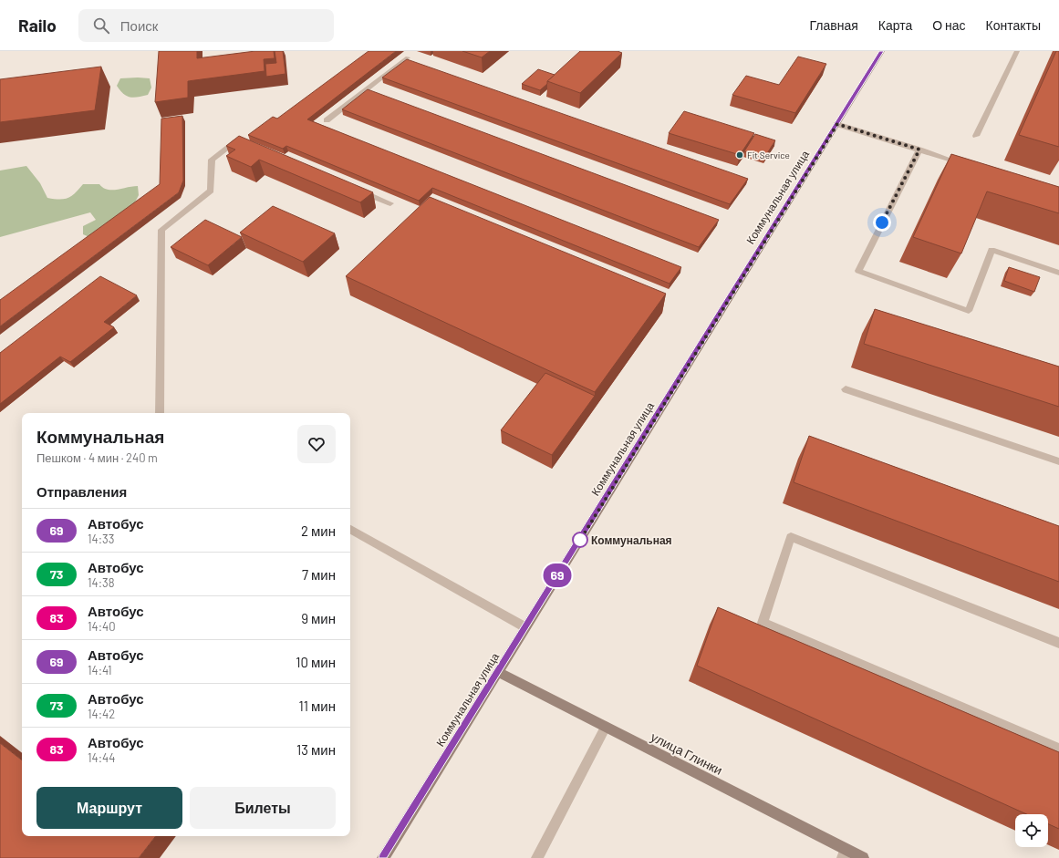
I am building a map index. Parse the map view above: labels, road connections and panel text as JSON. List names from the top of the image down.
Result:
{
  "streets": {
    "street": ["Коммунальная улица", "улица Глинки"]
  },
  "crossings": [
    ["Коммунальная улица", "улица Глинки"]
  ],
  "places": ["Fit Service", "Коммунальная"],
  "lines": ["bus line 69"],
  "page": {
    "header": "Railo",
    "search": "Поиск",
    "nav": [
      "Главная",
      "Карта",
      "О нас",
      "Контакты"
    ],
    "on_map": "69",
    "heading": [
      ["Коммунальная", "Пешком · 4 мин · 240 m"],
      "Отправления"
    ],
    "list": [
      {
        "mark": "69",
        "name": "Автобус",
        "note": "14:33",
        "value": "2 мин"
      },
      {
        "mark": "73",
        "name": "Автобус",
        "note": "14:38",
        "value": "7 мин"
      },
      {
        "mark": "83",
        "name": "Автобус",
        "note": "14:40",
        "value": "9 мин"
      },
      {
        "mark": "69",
        "name": "Автобус",
        "note": "14:41",
        "value": "10 мин"
      },
      {
        "mark": "73",
        "name": "Автобус",
        "note": "14:42",
        "value": "11 мин"
      },
      {
        "mark": "83",
        "name": "Автобус",
        "note": "14:44",
        "value": "13 мин"
      }
    ],
    "buttons": ["Маршрут", "Билеты"]
  }
}
